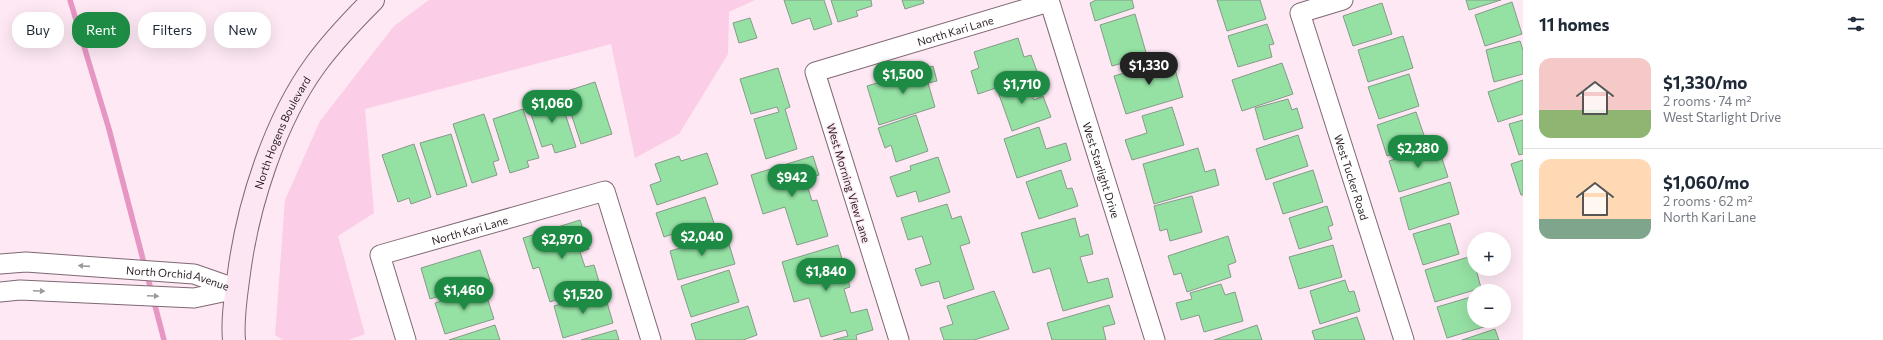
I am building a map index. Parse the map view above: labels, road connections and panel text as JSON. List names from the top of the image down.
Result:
{
  "streets": {
    "street": [
      "North Kari Lane",
      "North Hogens Boulevard",
      "West Starlight Drive",
      "West Tucker Road",
      "West Morning View Lane",
      "North Orchid Avenue"
    ]
  },
  "crossings": [
    ["North Kari Lane", "West Starlight Drive"],
    ["North Kari Lane", "West Morning View Lane"],
    ["North Hogens Boulevard", "North Orchid Avenue"]
  ],
  "page": {
    "heading": "11 homes",
    "chip": [
      "Buy",
      "Rent",
      "Filters",
      "New"
    ],
    "list": [
      {
        "name": "$1,330/mo",
        "note": "2 rooms · 74 m² · West Starlight Drive"
      },
      {
        "name": "$1,060/mo",
        "note": "2 rooms · 62 m² · North Kari Lane"
      }
    ],
    "price": [
      "$1,330",
      "$1,500",
      "$1,710",
      "$1,060",
      "$2,280",
      "$942",
      "$2,040",
      "$2,970",
      "$1,840",
      "$1,460",
      "$1,520"
    ],
    "map_buttons": ["+", "−"]
  }
}
